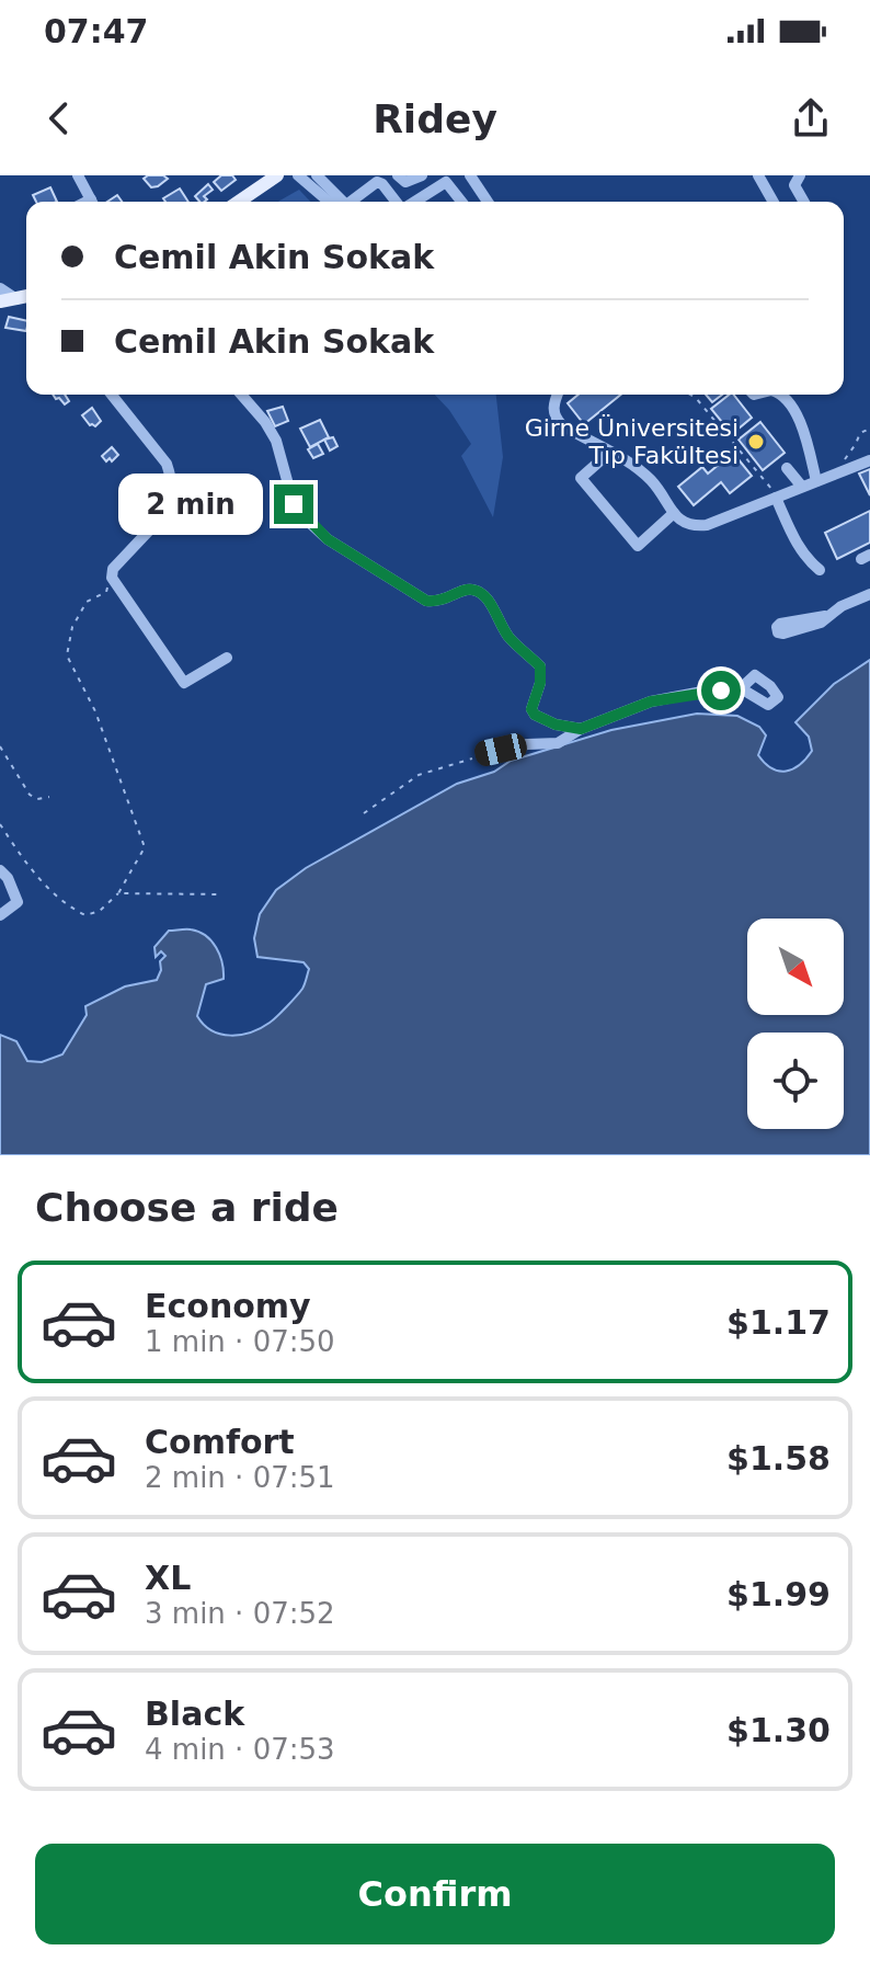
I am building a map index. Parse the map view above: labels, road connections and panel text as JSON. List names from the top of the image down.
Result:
{
  "places": ["Girne Üniversitesi Tıp Fakültesi"],
  "north": "bottom right",
  "page": {
    "status": "07:47",
    "header": "Ridey",
    "banner": ["Cemil Akin Sokak", "Cemil Akin Sokak"],
    "bubble": "2 min",
    "heading": "Choose a ride",
    "list": [
      {
        "name": "Economy",
        "note": "1 min · 07:50",
        "value": "$1.17"
      },
      {
        "name": "Comfort",
        "note": "2 min · 07:51",
        "value": "$1.58"
      },
      {
        "name": "XL",
        "note": "3 min · 07:52",
        "value": "$1.99"
      },
      {
        "name": "Black",
        "note": "4 min · 07:53",
        "value": "$1.30"
      }
    ],
    "buttons": "Confirm"
  }
}
